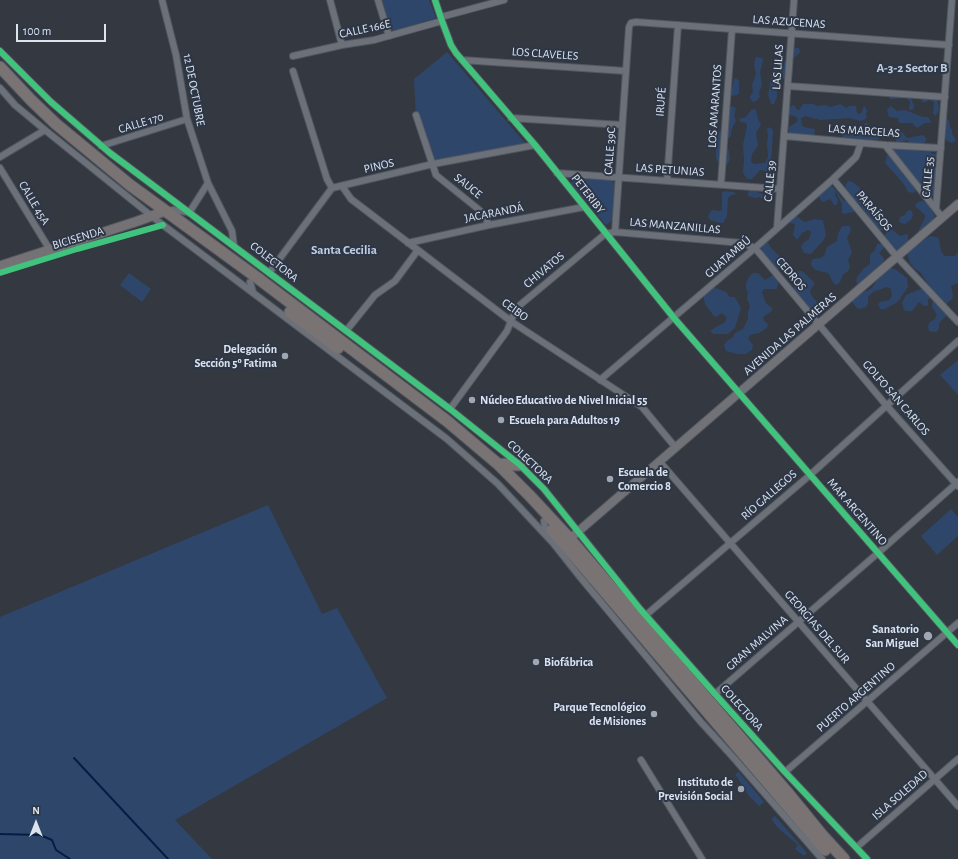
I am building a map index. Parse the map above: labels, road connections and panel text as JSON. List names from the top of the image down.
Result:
{
  "streets": {
    "main road": ["AVENIDA LAS PALMERAS"],
    "street": [
      "LAS AZUCENAS",
      "CALLE 166E",
      "LOS CLAVELES",
      "LAS LILAS",
      "12 DE OCTUBRE",
      "IRUPÉ",
      "LOS AMARANTOS",
      "CALLE 170",
      "LAS MARCELAS",
      "CALLE 39C",
      "PINOS",
      "LAS PETUNIAS",
      "CALLE 35",
      "CALLE 39",
      "SAUCE",
      "PETERIBY",
      "CALLE 45A",
      "PARAÍSOS",
      "JACARANDÁ",
      "LAS MANZANILLAS",
      "GUATAMBÚ",
      "COLECTORA",
      "CHIVATOS",
      "CEDROS",
      "CEIBO",
      "GOLFO SAN CARLOS",
      "RÍO GALLEGOS",
      "MAR ARGENTINO",
      "GEORGIAS DEL SUR",
      "GRAN MALVINA",
      "PUERTO ARGENTINO",
      "ISLA SOLEDAD"
    ],
    "cycle path": ["BICISENDA"]
  },
  "crossings": [
    ["LAS AZUCENAS", "LAS LILAS"],
    ["LAS AZUCENAS", "IRUPÉ"],
    ["LAS AZUCENAS", "LOS AMARANTOS"],
    ["LAS AZUCENAS", "CALLE 39C"],
    ["LAS AZUCENAS", "CALLE 35"],
    ["CALLE 166E", "PETERIBY"],
    ["LOS CLAVELES", "CALLE 39C"],
    ["LOS CLAVELES", "PETERIBY"],
    ["LAS LILAS", "LAS MARCELAS"],
    ["LAS LILAS", "CALLE 39"],
    ["12 DE OCTUBRE", "CALLE 170"],
    ["12 DE OCTUBRE", "COLECTORA"],
    ["IRUPÉ", "LAS PETUNIAS"],
    ["LOS AMARANTOS", "LAS PETUNIAS"],
    ["CALLE 170", "COLECTORA"],
    ["LAS MARCELAS", "CALLE 35"],
    ["LAS MARCELAS", "CALLE 39"],
    ["LAS MARCELAS", "GUATAMBÚ"],
    ["CALLE 39C", "LAS PETUNIAS"],
    ["CALLE 39C", "LAS MANZANILLAS"],
    ["PINOS", "SAUCE"],
    ["PINOS", "PETERIBY"],
    ["PINOS", "CEIBO"],
    ["LAS PETUNIAS", "CALLE 39"],
    ["LAS PETUNIAS", "PETERIBY"],
    ["CALLE 39", "GUATAMBÚ"],
    ["SAUCE", "JACARANDÁ"],
    ["PETERIBY", "JACARANDÁ"],
    ["PETERIBY", "LAS MANZANILLAS"],
    ["PETERIBY", "GUATAMBÚ"],
    ["PETERIBY", "CHIVATOS"],
    ["PETERIBY", "AVENIDA LAS PALMERAS"],
    ["PETERIBY", "MAR ARGENTINO"],
    ["PARAÍSOS", "GUATAMBÚ"],
    ["PARAÍSOS", "AVENIDA LAS PALMERAS"],
    ["JACARANDÁ", "CEIBO"],
    ["LAS MANZANILLAS", "CHIVATOS"],
    ["LAS MANZANILLAS", "CEDROS"],
    ["GUATAMBÚ", "CEDROS"],
    ["GUATAMBÚ", "CEIBO"],
    ["COLECTORA", "CHIVATOS"],
    ["COLECTORA", "AVENIDA LAS PALMERAS"],
    ["COLECTORA", "RÍO GALLEGOS"],
    ["COLECTORA", "GRAN MALVINA"],
    ["COLECTORA", "PUERTO ARGENTINO"],
    ["COLECTORA", "ISLA SOLEDAD"],
    ["CHIVATOS", "CEIBO"],
    ["CEDROS", "AVENIDA LAS PALMERAS"],
    ["CEDROS", "GOLFO SAN CARLOS"],
    ["CEIBO", "AVENIDA LAS PALMERAS"],
    ["AVENIDA LAS PALMERAS", "GOLFO SAN CARLOS"],
    ["AVENIDA LAS PALMERAS", "MAR ARGENTINO"],
    ["AVENIDA LAS PALMERAS", "GEORGIAS DEL SUR"],
    ["GOLFO SAN CARLOS", "RÍO GALLEGOS"],
    ["GOLFO SAN CARLOS", "GRAN MALVINA"],
    ["RÍO GALLEGOS", "MAR ARGENTINO"],
    ["RÍO GALLEGOS", "GEORGIAS DEL SUR"],
    ["MAR ARGENTINO", "GRAN MALVINA"],
    ["MAR ARGENTINO", "PUERTO ARGENTINO"],
    ["GEORGIAS DEL SUR", "GRAN MALVINA"],
    ["GEORGIAS DEL SUR", "PUERTO ARGENTINO"],
    ["GEORGIAS DEL SUR", "ISLA SOLEDAD"]
  ],
  "districts": ["A-3-2 Sector B", "Santa Cecilia"],
  "places": [
    "Delegación Sección 5º Fatima",
    "Núcleo Educativo de Nivel Inicial 55",
    "Escuela para Adultos 19",
    "Escuela de Comercio 8",
    "Sanatorio San Miguel",
    "Biofábrica",
    "Parque Tecnológico de Misiones",
    "Instituto de Previsión Social"
  ],
  "scale_bar": "100 m",
  "north": "top"
}
